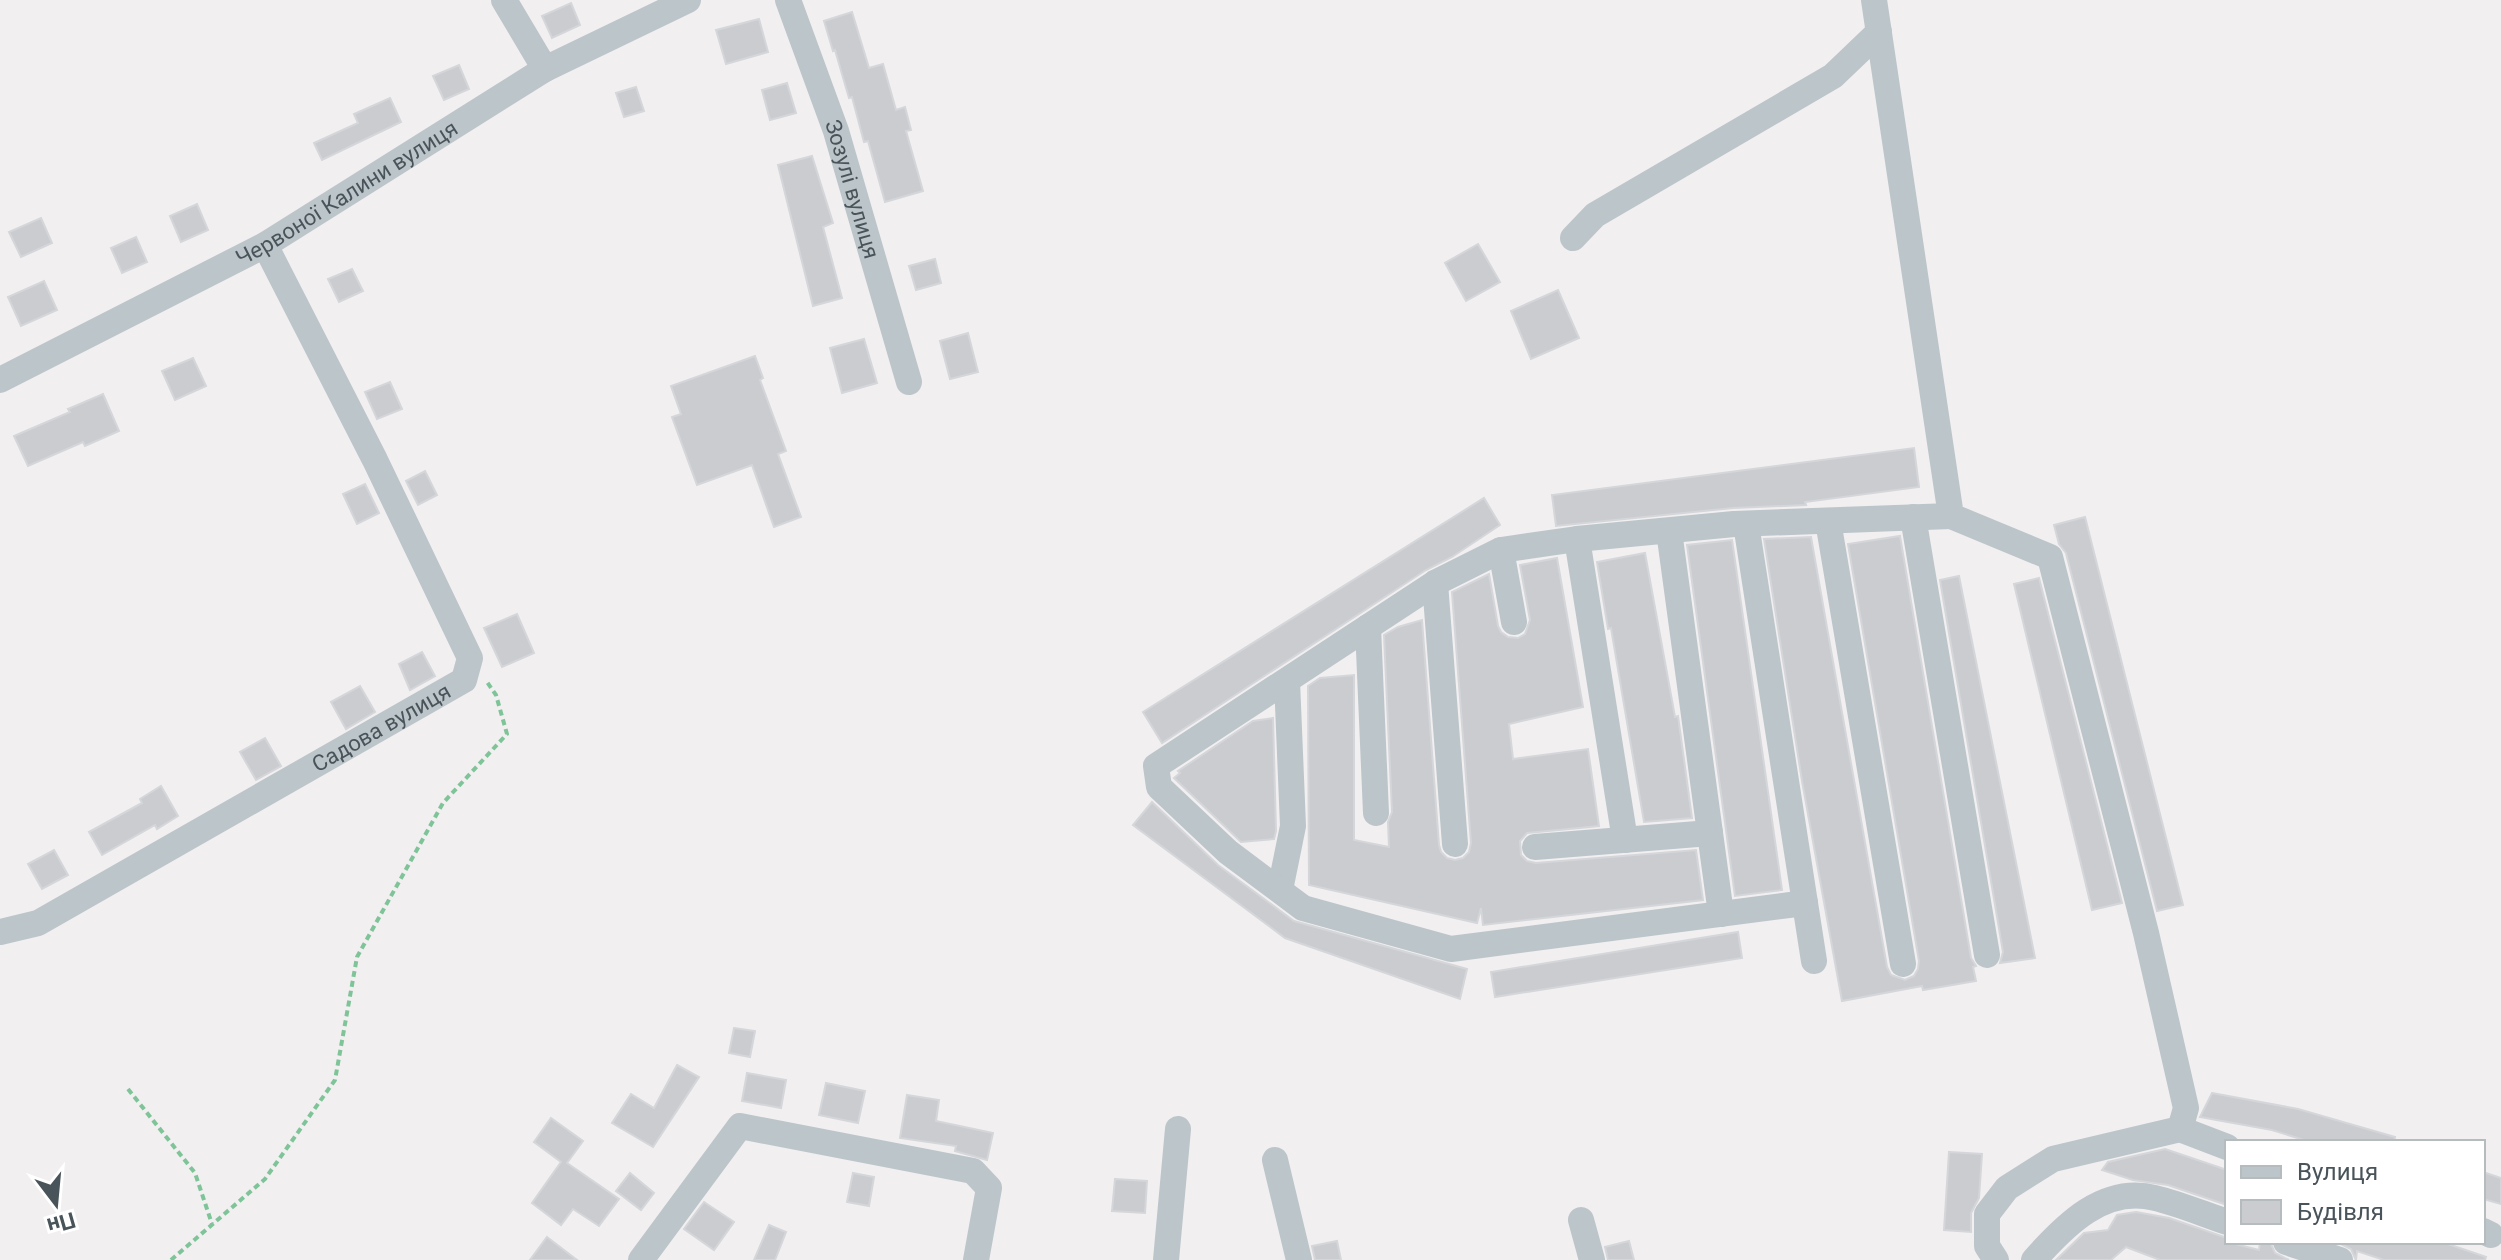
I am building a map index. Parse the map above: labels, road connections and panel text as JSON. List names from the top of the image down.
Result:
{
  "streets": {
    "street": ["Зозулі вулиця", "Червоної Калини вулиця", "Садова вулиця"]
  },
  "legend": ["Вулиця", "Будівля"],
  "north": "bottom"
}
